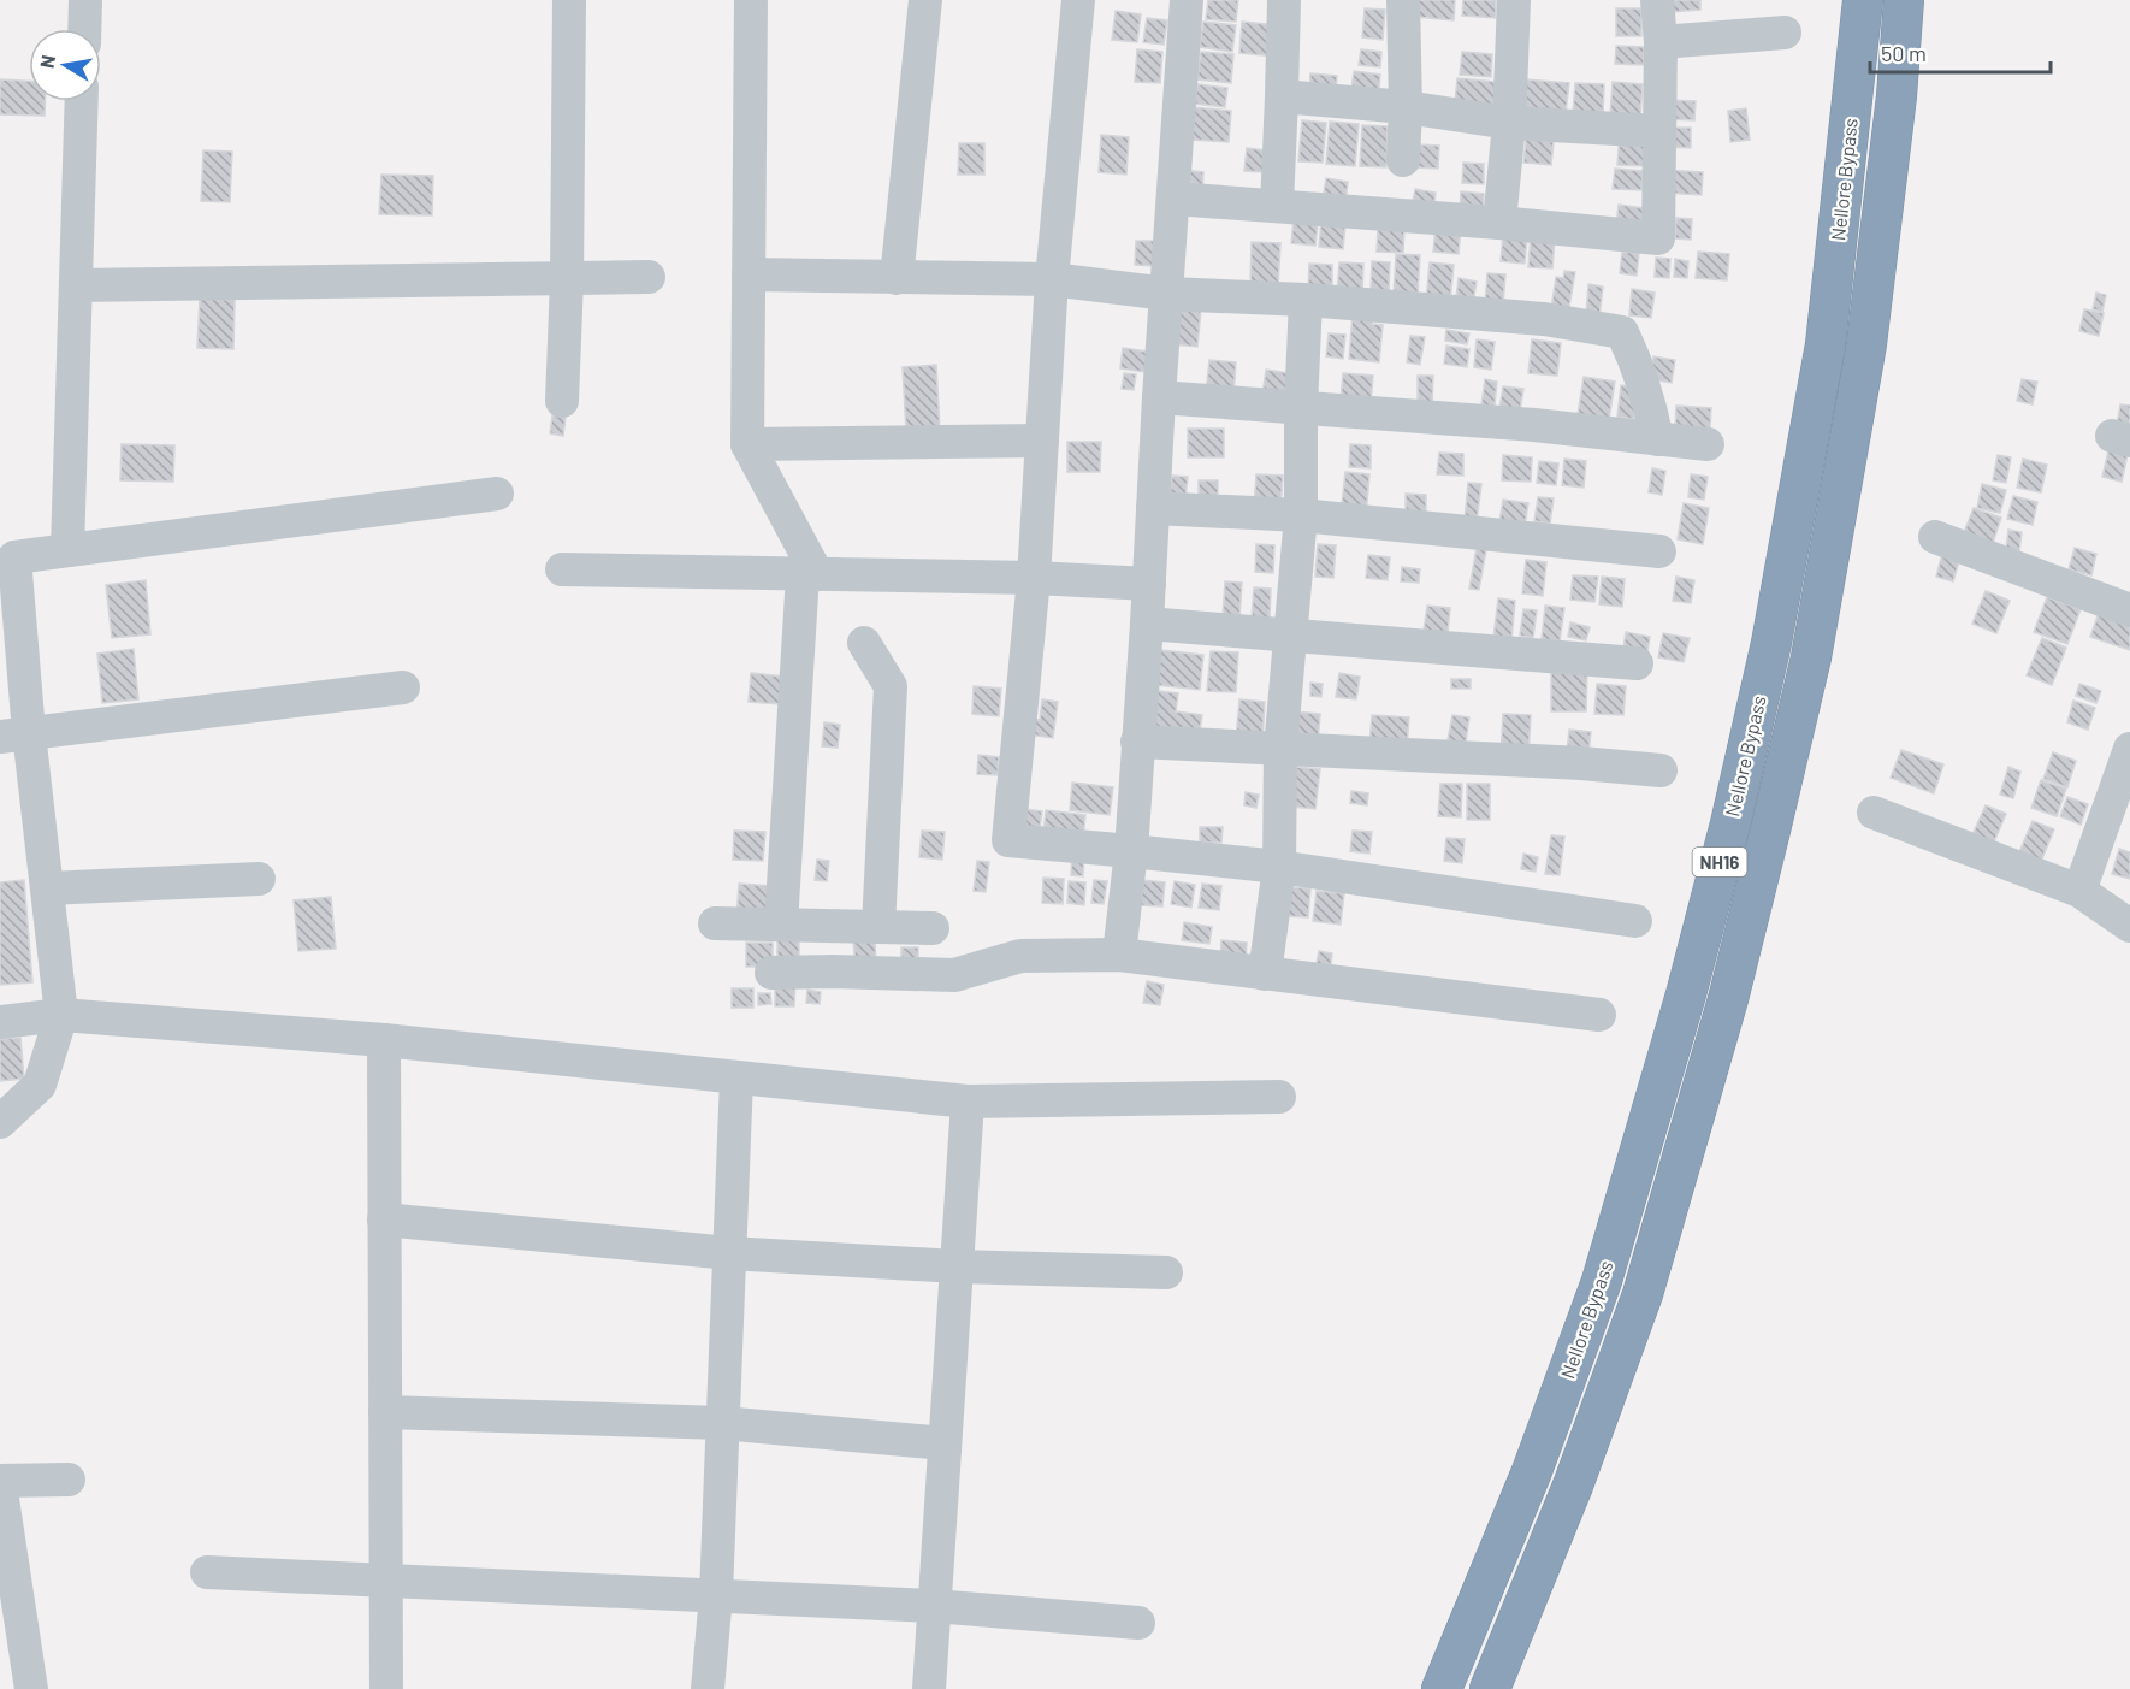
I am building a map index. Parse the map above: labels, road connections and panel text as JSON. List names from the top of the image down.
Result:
{
  "streets": {
    "highway": ["Nellore Bypass", "NH16"]
  },
  "scale_bar": "50 m",
  "north": "left"
}
